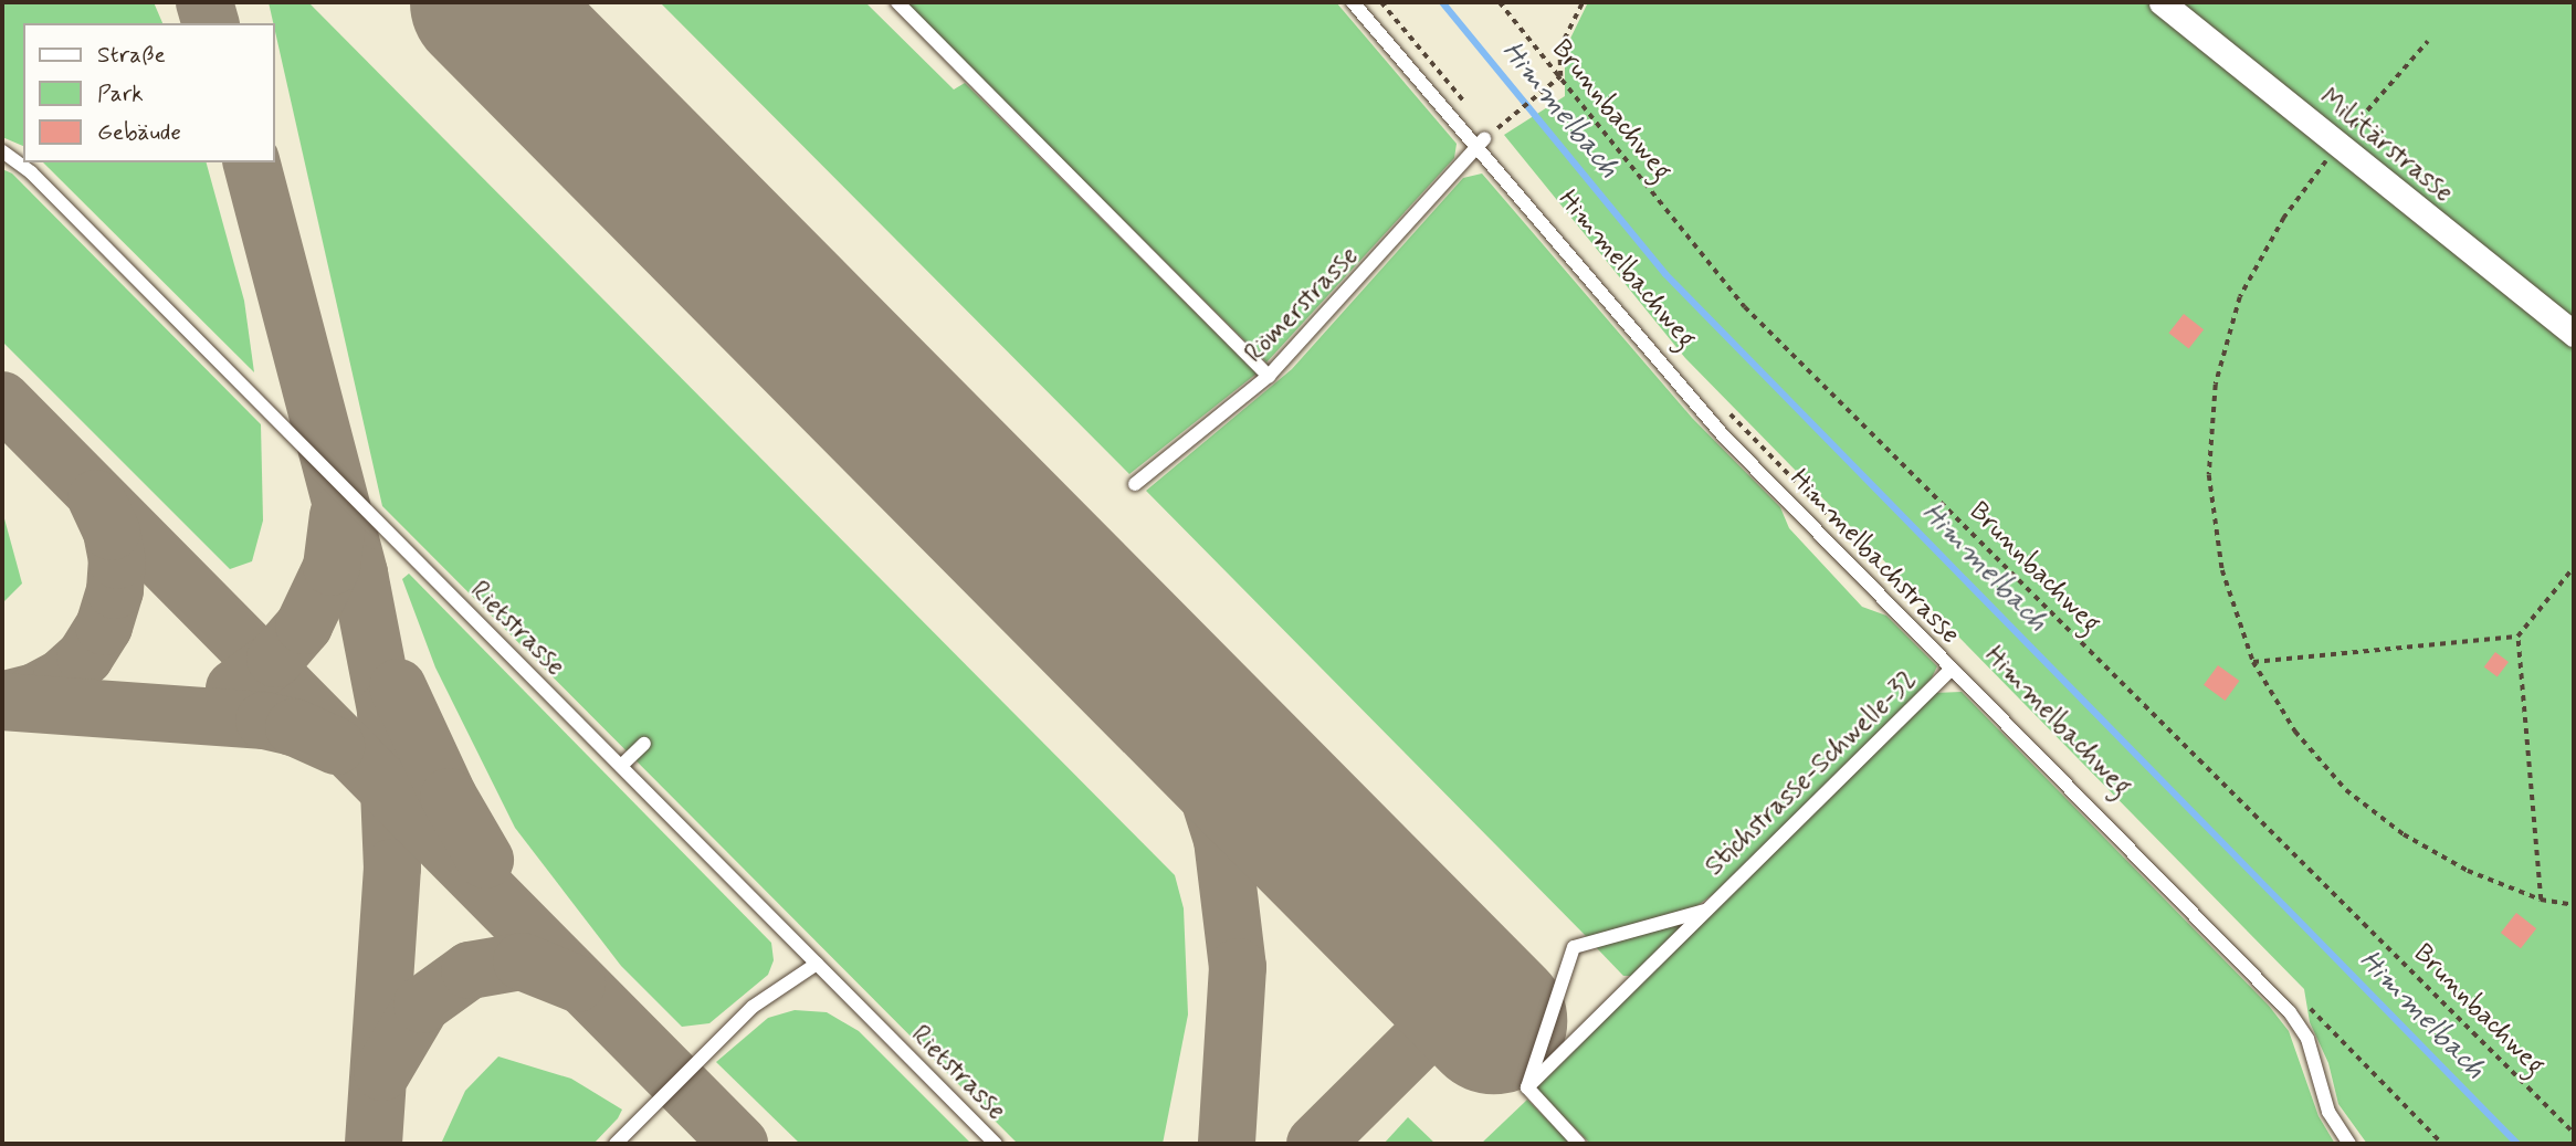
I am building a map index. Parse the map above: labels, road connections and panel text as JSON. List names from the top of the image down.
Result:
{
  "streets": {
    "street": ["Militärstrasse"],
    "lane": [
      "Römerstrasse",
      "Himmelbachstrasse",
      "Rietstrasse",
      "Stichstrasse-Schwelle-32"
    ],
    "path": ["Brunnbachweg"]
  },
  "crossings": [
    ["Römerstrasse", "Himmelbachstrasse"],
    ["Himmelbachstrasse", "Stichstrasse-Schwelle-32"]
  ],
  "water": ["Himmelbach"],
  "legend": ["Straße", "Park", "Gebäude"]
}
